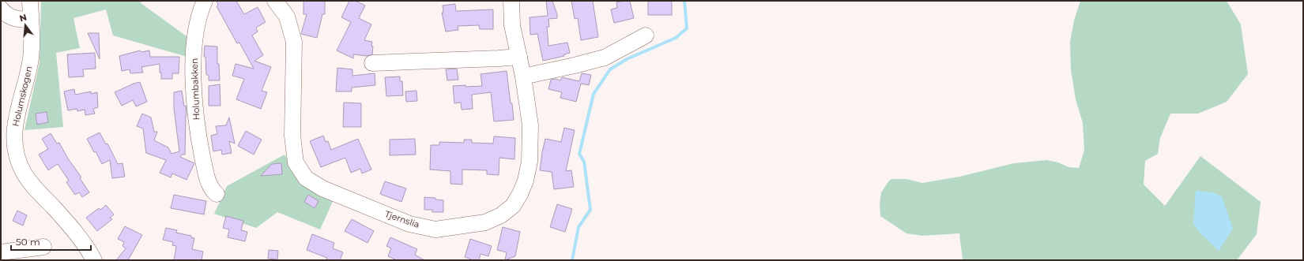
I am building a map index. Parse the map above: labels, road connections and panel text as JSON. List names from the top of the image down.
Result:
{
  "streets": {
    "street": ["Holumbakken", "Holumskogen", "Tjernslia"]
  },
  "scale_bar": "50 m",
  "north": "top"
}
